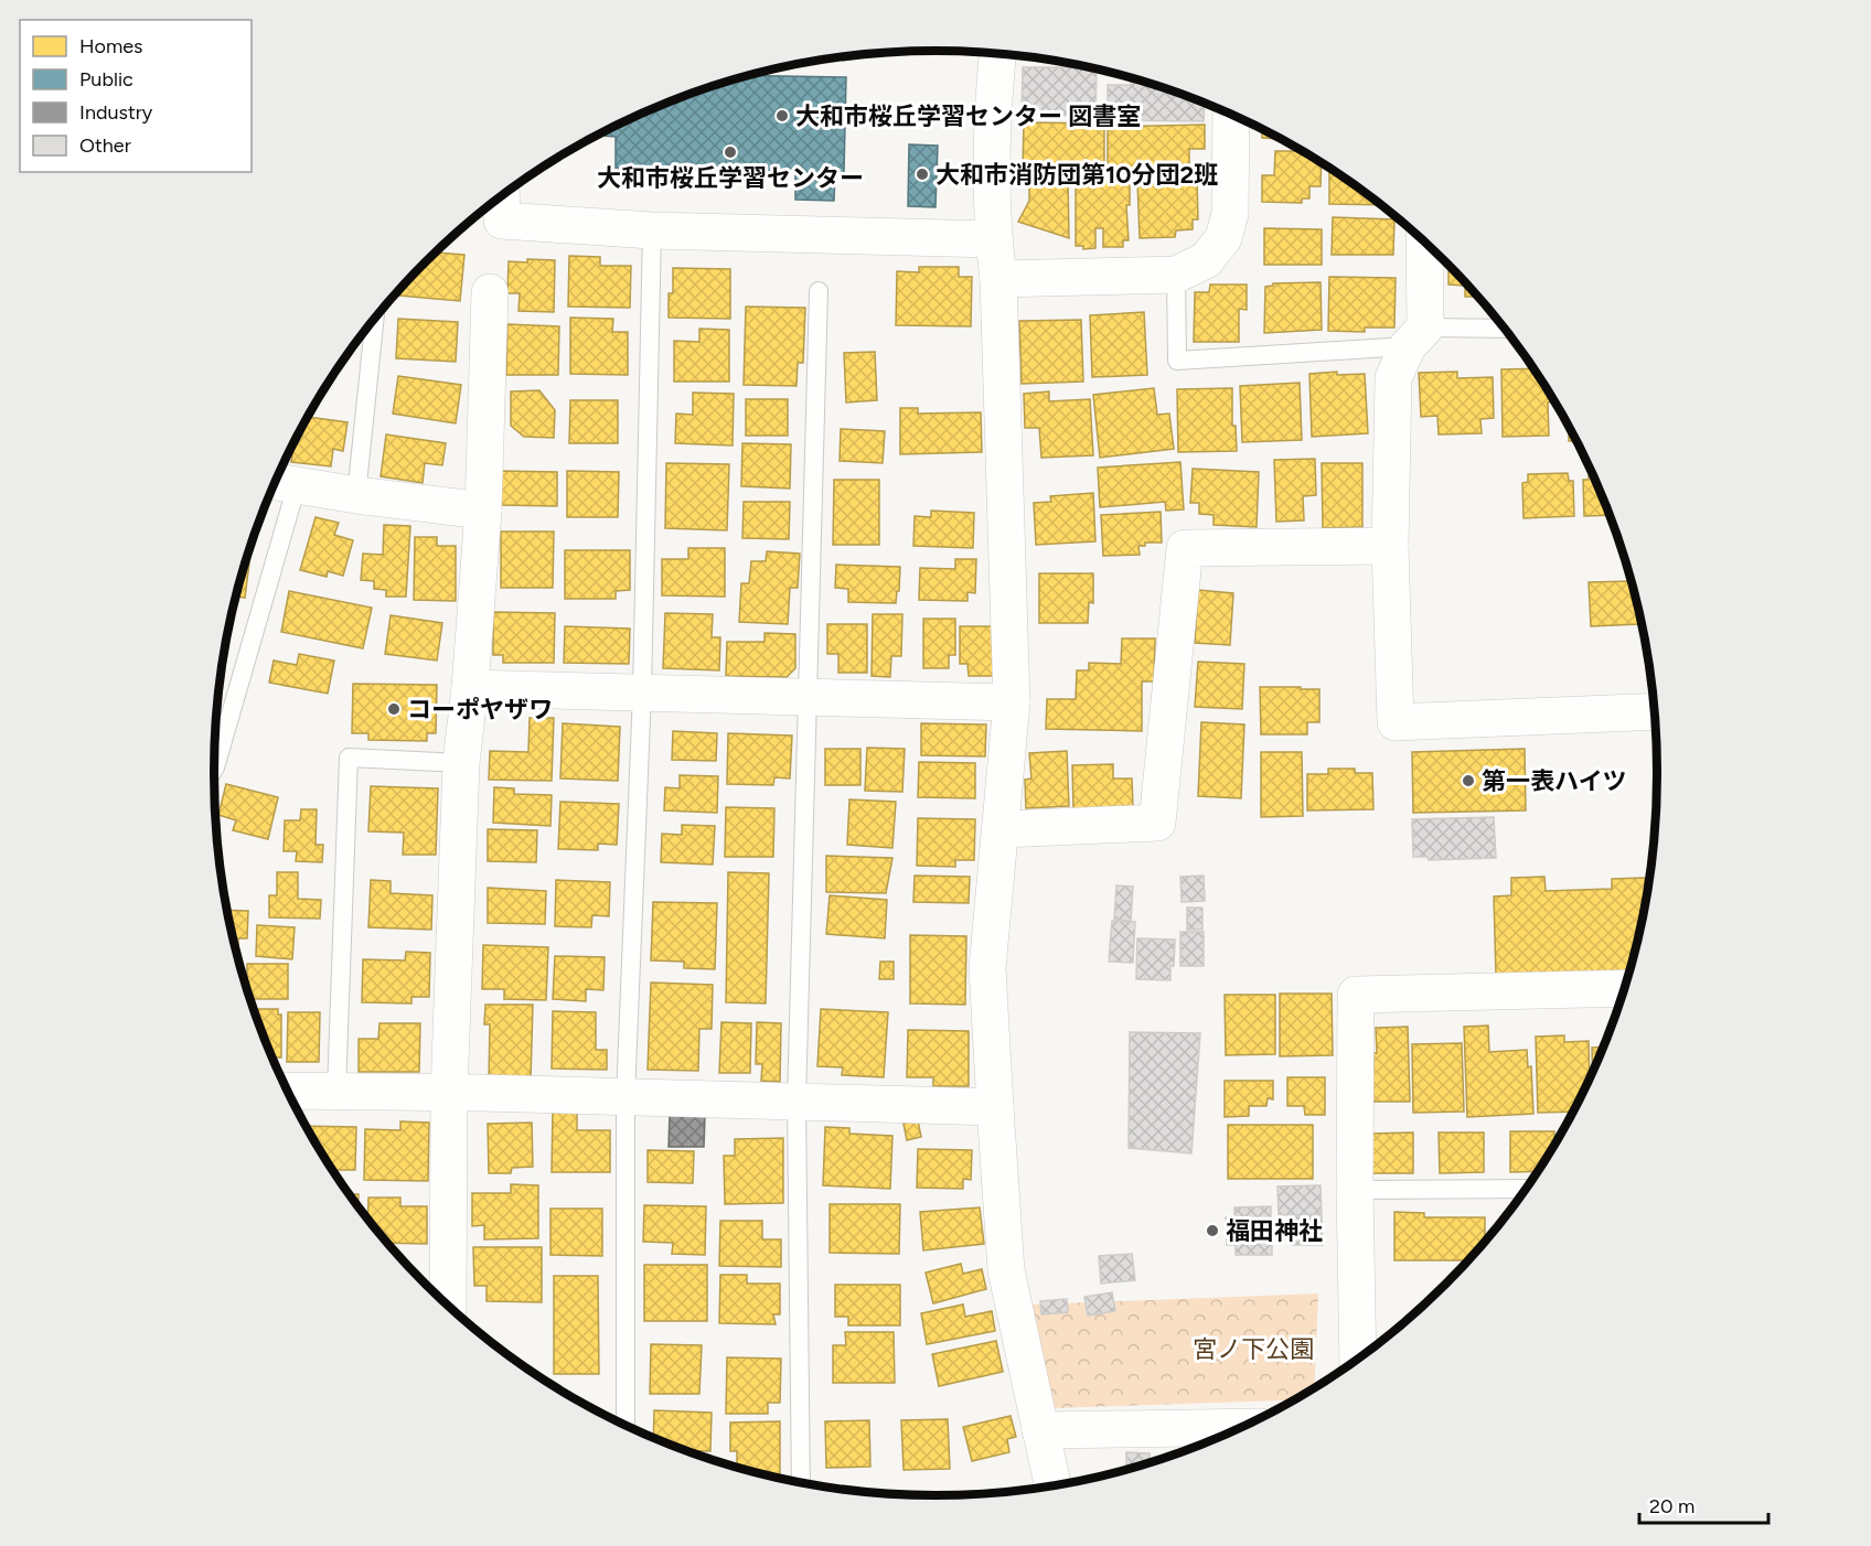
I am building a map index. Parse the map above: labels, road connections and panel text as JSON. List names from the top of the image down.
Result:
{
  "parks": ["宮ノ下公園"],
  "places": [
    "大和市桜丘学習センター 図書室",
    "大和市桜丘学習センター",
    "大和市消防団第10分団2班",
    "コーポヤザワ",
    "第一表ハイツ",
    "福田神社"
  ],
  "legend": [
    "Homes",
    "Public",
    "Industry",
    "Other"
  ],
  "scale_bar": "20 m"
}
